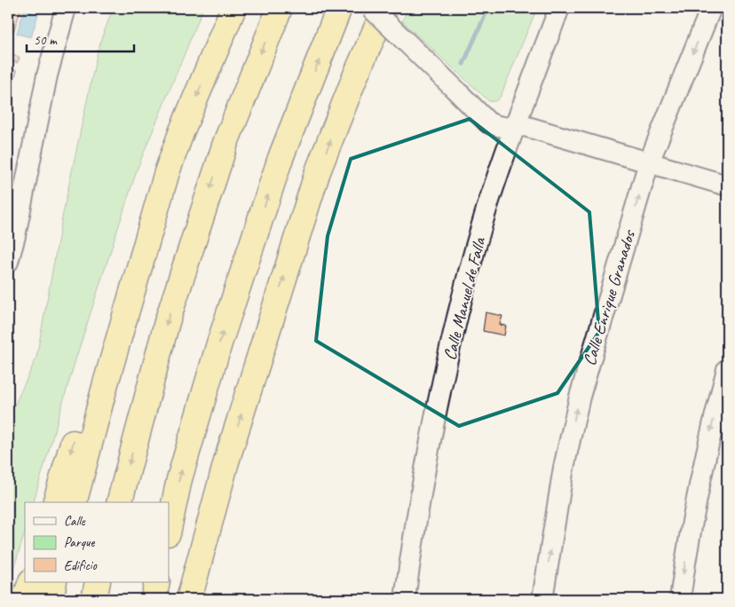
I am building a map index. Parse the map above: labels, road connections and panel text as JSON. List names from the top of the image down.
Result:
{
  "streets": {
    "street": ["Calle Enrique Granados", "Calle Manuel de Falla"]
  },
  "legend": ["Calle", "Parque", "Edificio"],
  "scale_bar": "50 m"
}
